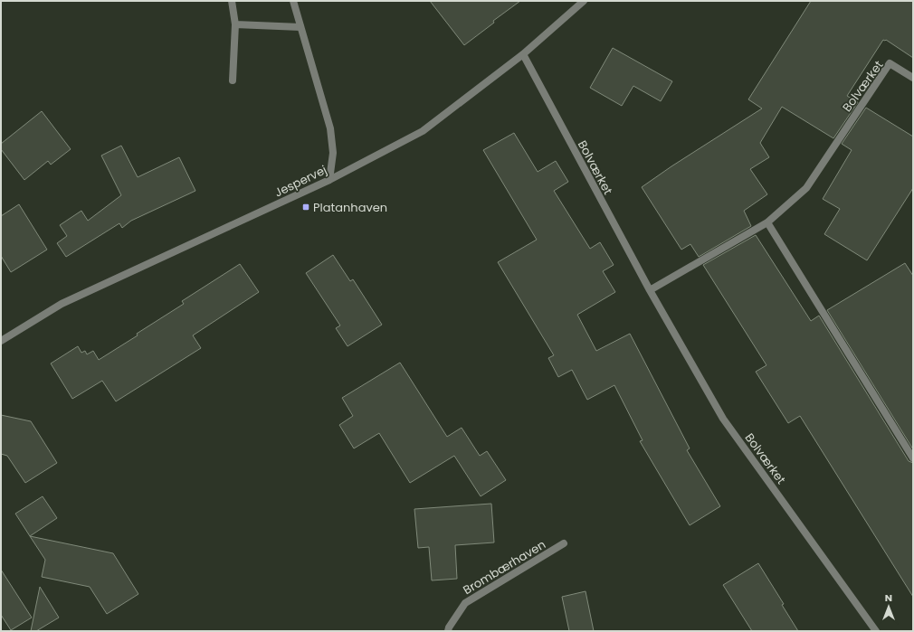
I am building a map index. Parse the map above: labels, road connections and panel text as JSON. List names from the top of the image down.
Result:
{
  "streets": {
    "street": ["Bolværket", "Jespervej", "Brombærhaven"]
  },
  "crossings": [
    ["Bolværket", "Jespervej"]
  ],
  "places": {
    "transit": ["Platanhaven"]
  },
  "north": "top"
}
